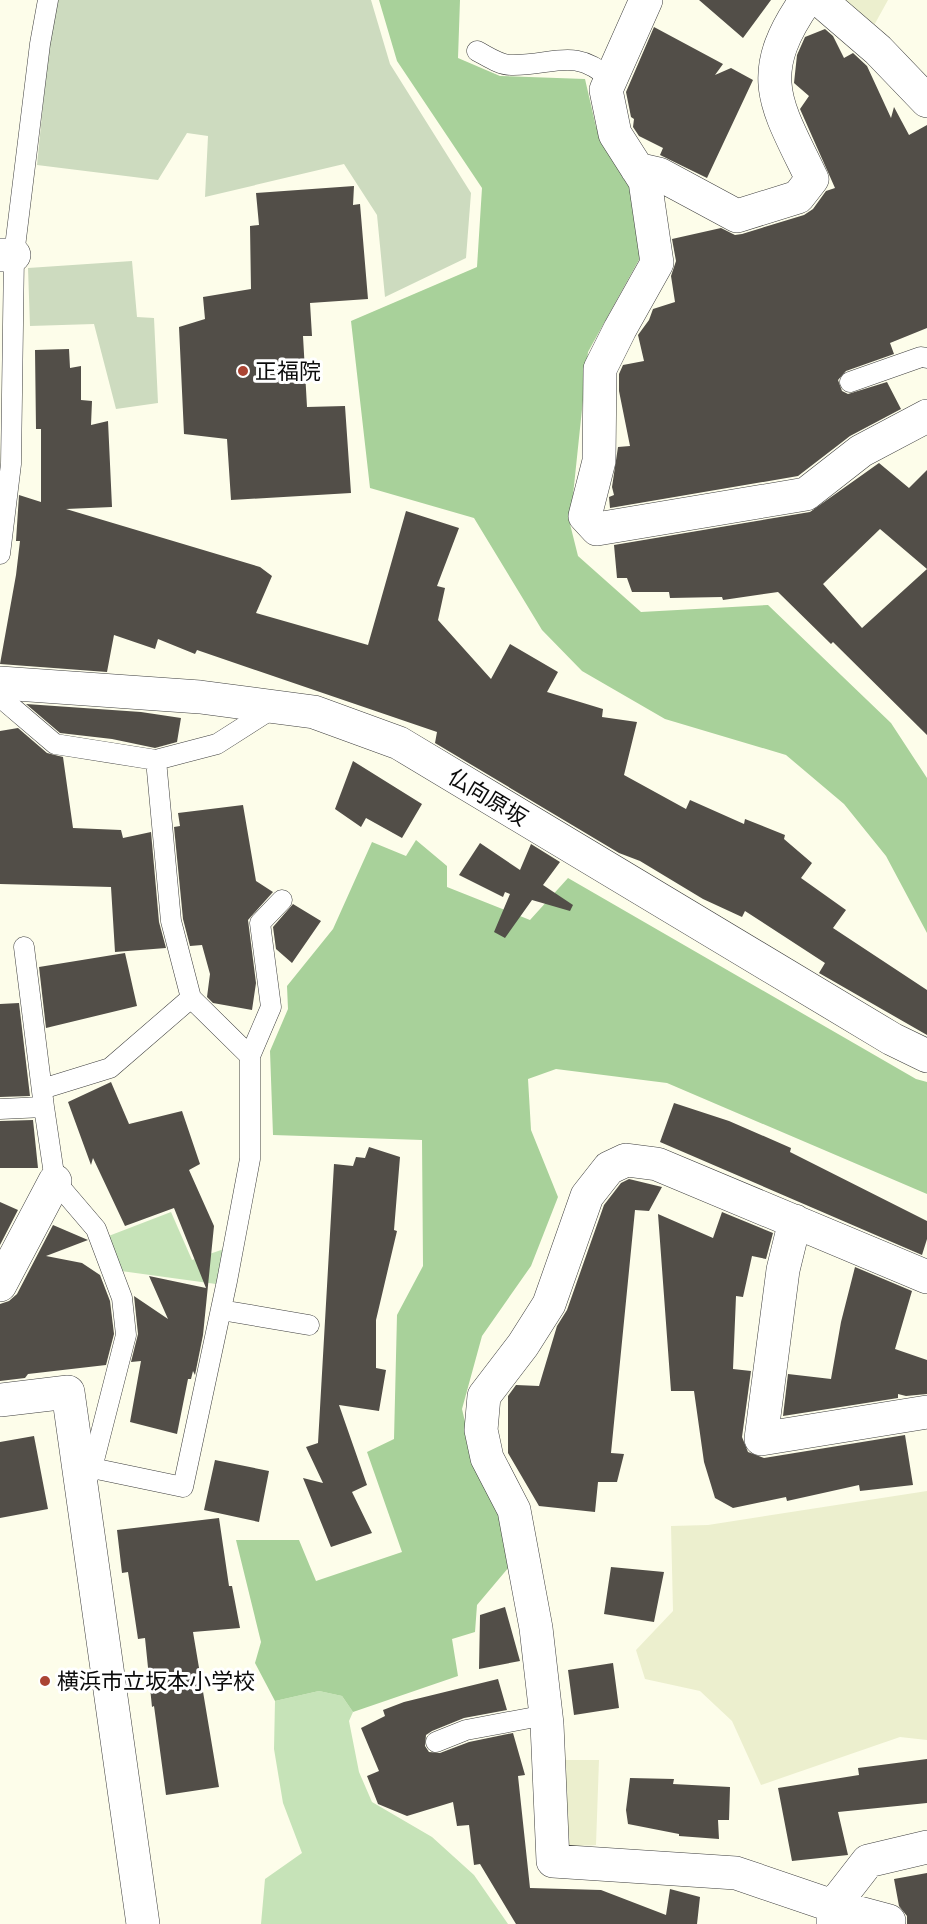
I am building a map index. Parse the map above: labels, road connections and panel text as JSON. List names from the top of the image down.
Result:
{
  "streets": {
    "street": ["仏向原坂"]
  },
  "places": ["正福院", "横浜市立坂本小学校"]
}
